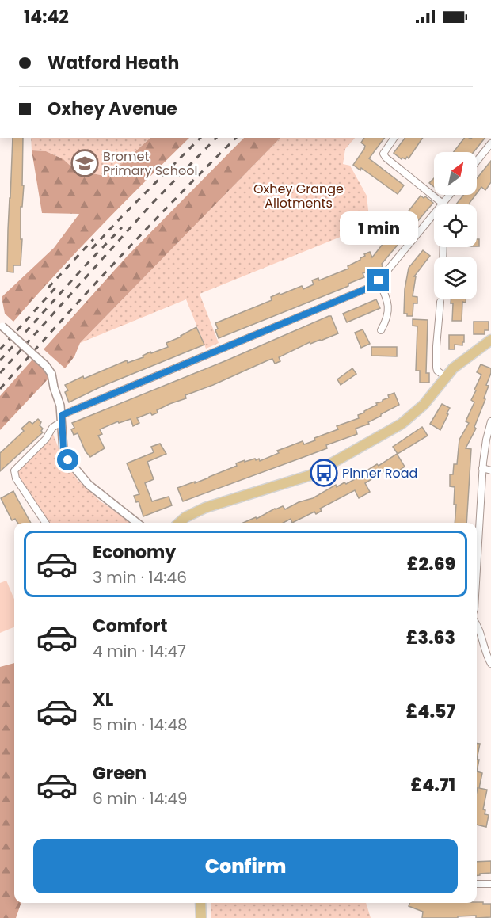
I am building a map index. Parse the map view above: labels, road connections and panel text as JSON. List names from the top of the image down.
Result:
{
  "parks": ["Oxhey Grange Allotments"],
  "places": {
    "school or university": ["Bromet Primary School"],
    "bus stop": ["Pinner Road"]
  },
  "north": "top right",
  "page": {
    "status": "14:42",
    "banner": ["Watford Heath", "Oxhey Avenue"],
    "bubble": "1 min",
    "list": [
      {
        "name": "Economy",
        "note": "3 min · 14:46",
        "value": "£2.69"
      },
      {
        "name": "Comfort",
        "note": "4 min · 14:47",
        "value": "£3.63"
      },
      {
        "name": "XL",
        "note": "5 min · 14:48",
        "value": "£4.57"
      },
      {
        "name": "Green",
        "note": "6 min · 14:49",
        "value": "£4.71"
      }
    ],
    "buttons": "Confirm"
  }
}
